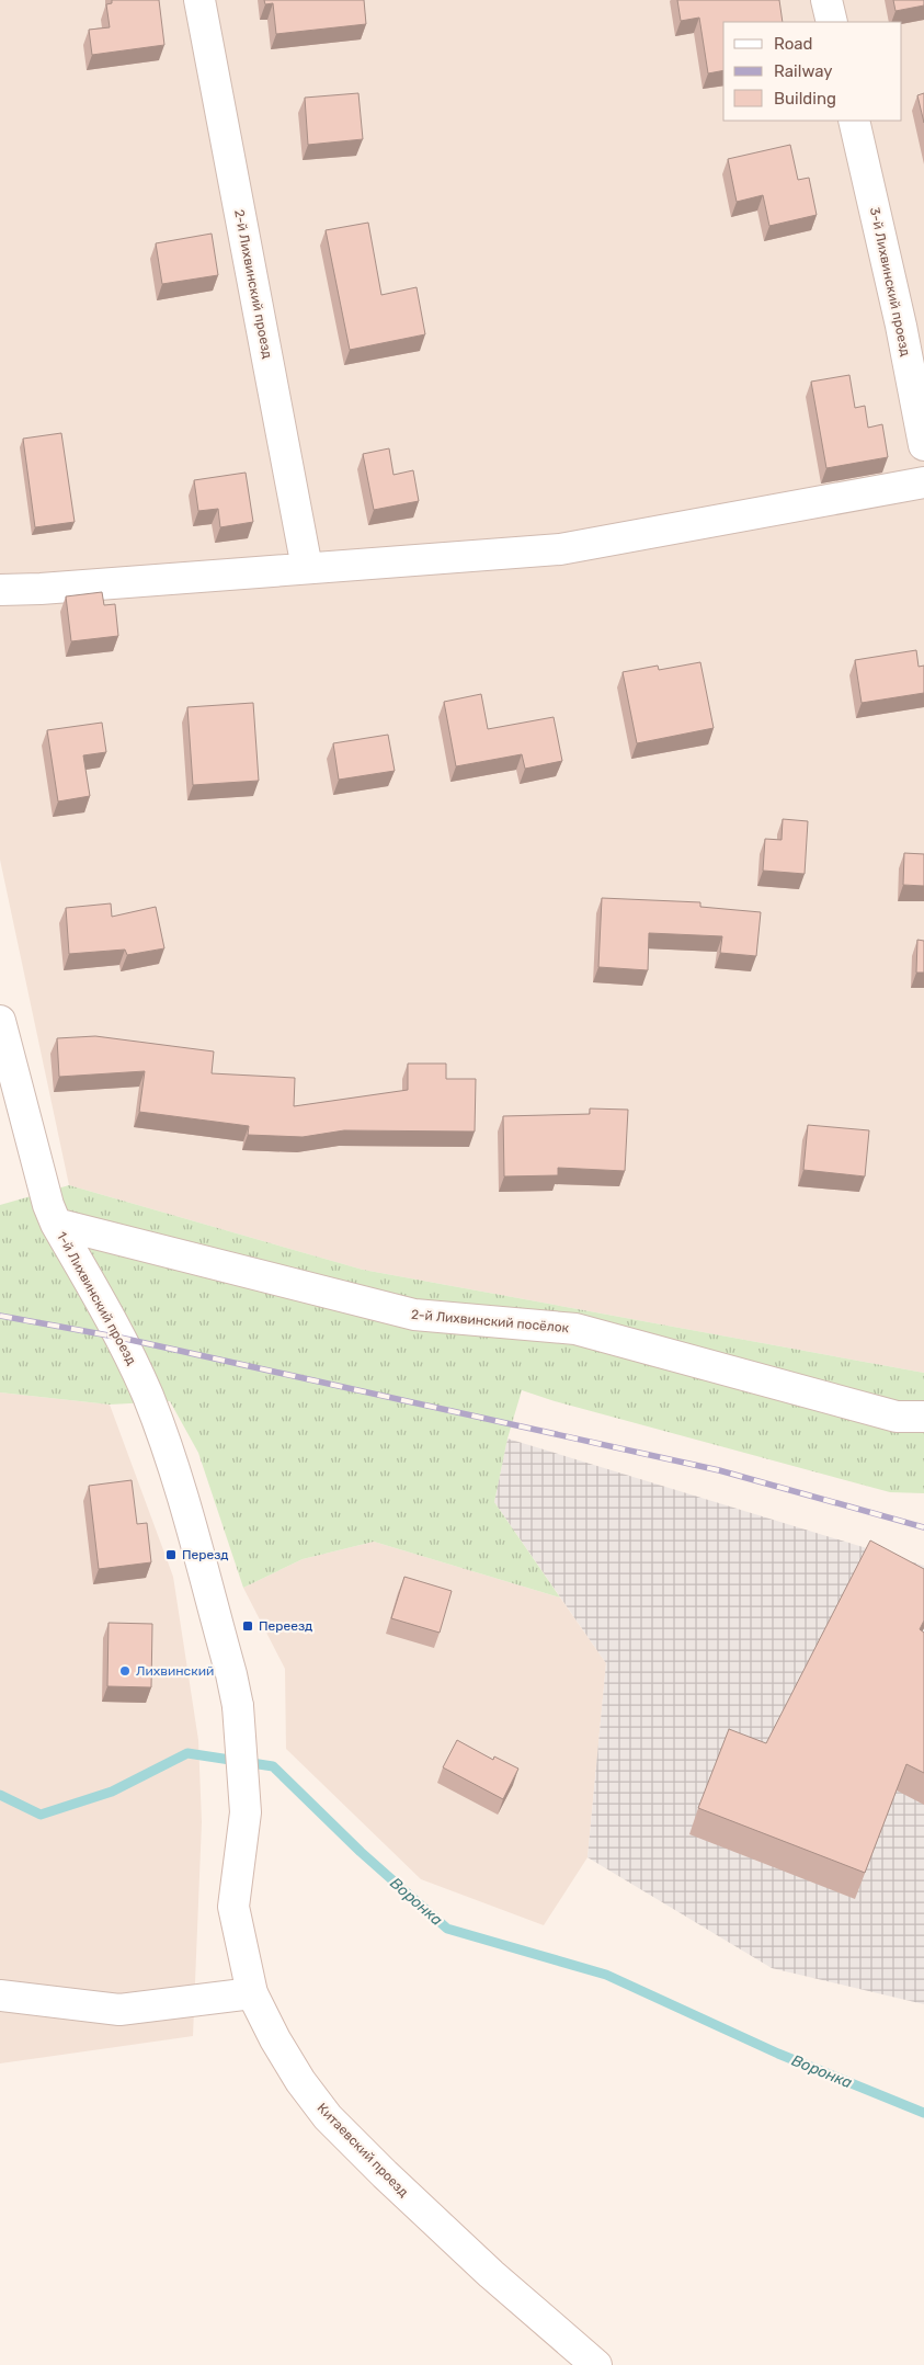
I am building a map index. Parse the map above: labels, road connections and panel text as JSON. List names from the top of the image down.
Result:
{
  "streets": {
    "street": [
      "3-й Лихвинский проезд",
      "2-й Лихвинский проезд",
      "1-й Лихвинский проезд",
      "2-й Лихвинский посёлок",
      "Китаевский проезд"
    ]
  },
  "crossings": [
    ["1-й Лихвинский проезд", "2-й Лихвинский посёлок"],
    ["1-й Лихвинский проезд", "Китаевский проезд"]
  ],
  "water": ["Воронка"],
  "places": {
    "transit": ["Перезд", "Переезд"],
    "other": ["Лихвинский"]
  },
  "legend": ["Road", "Railway", "Building"]
}
